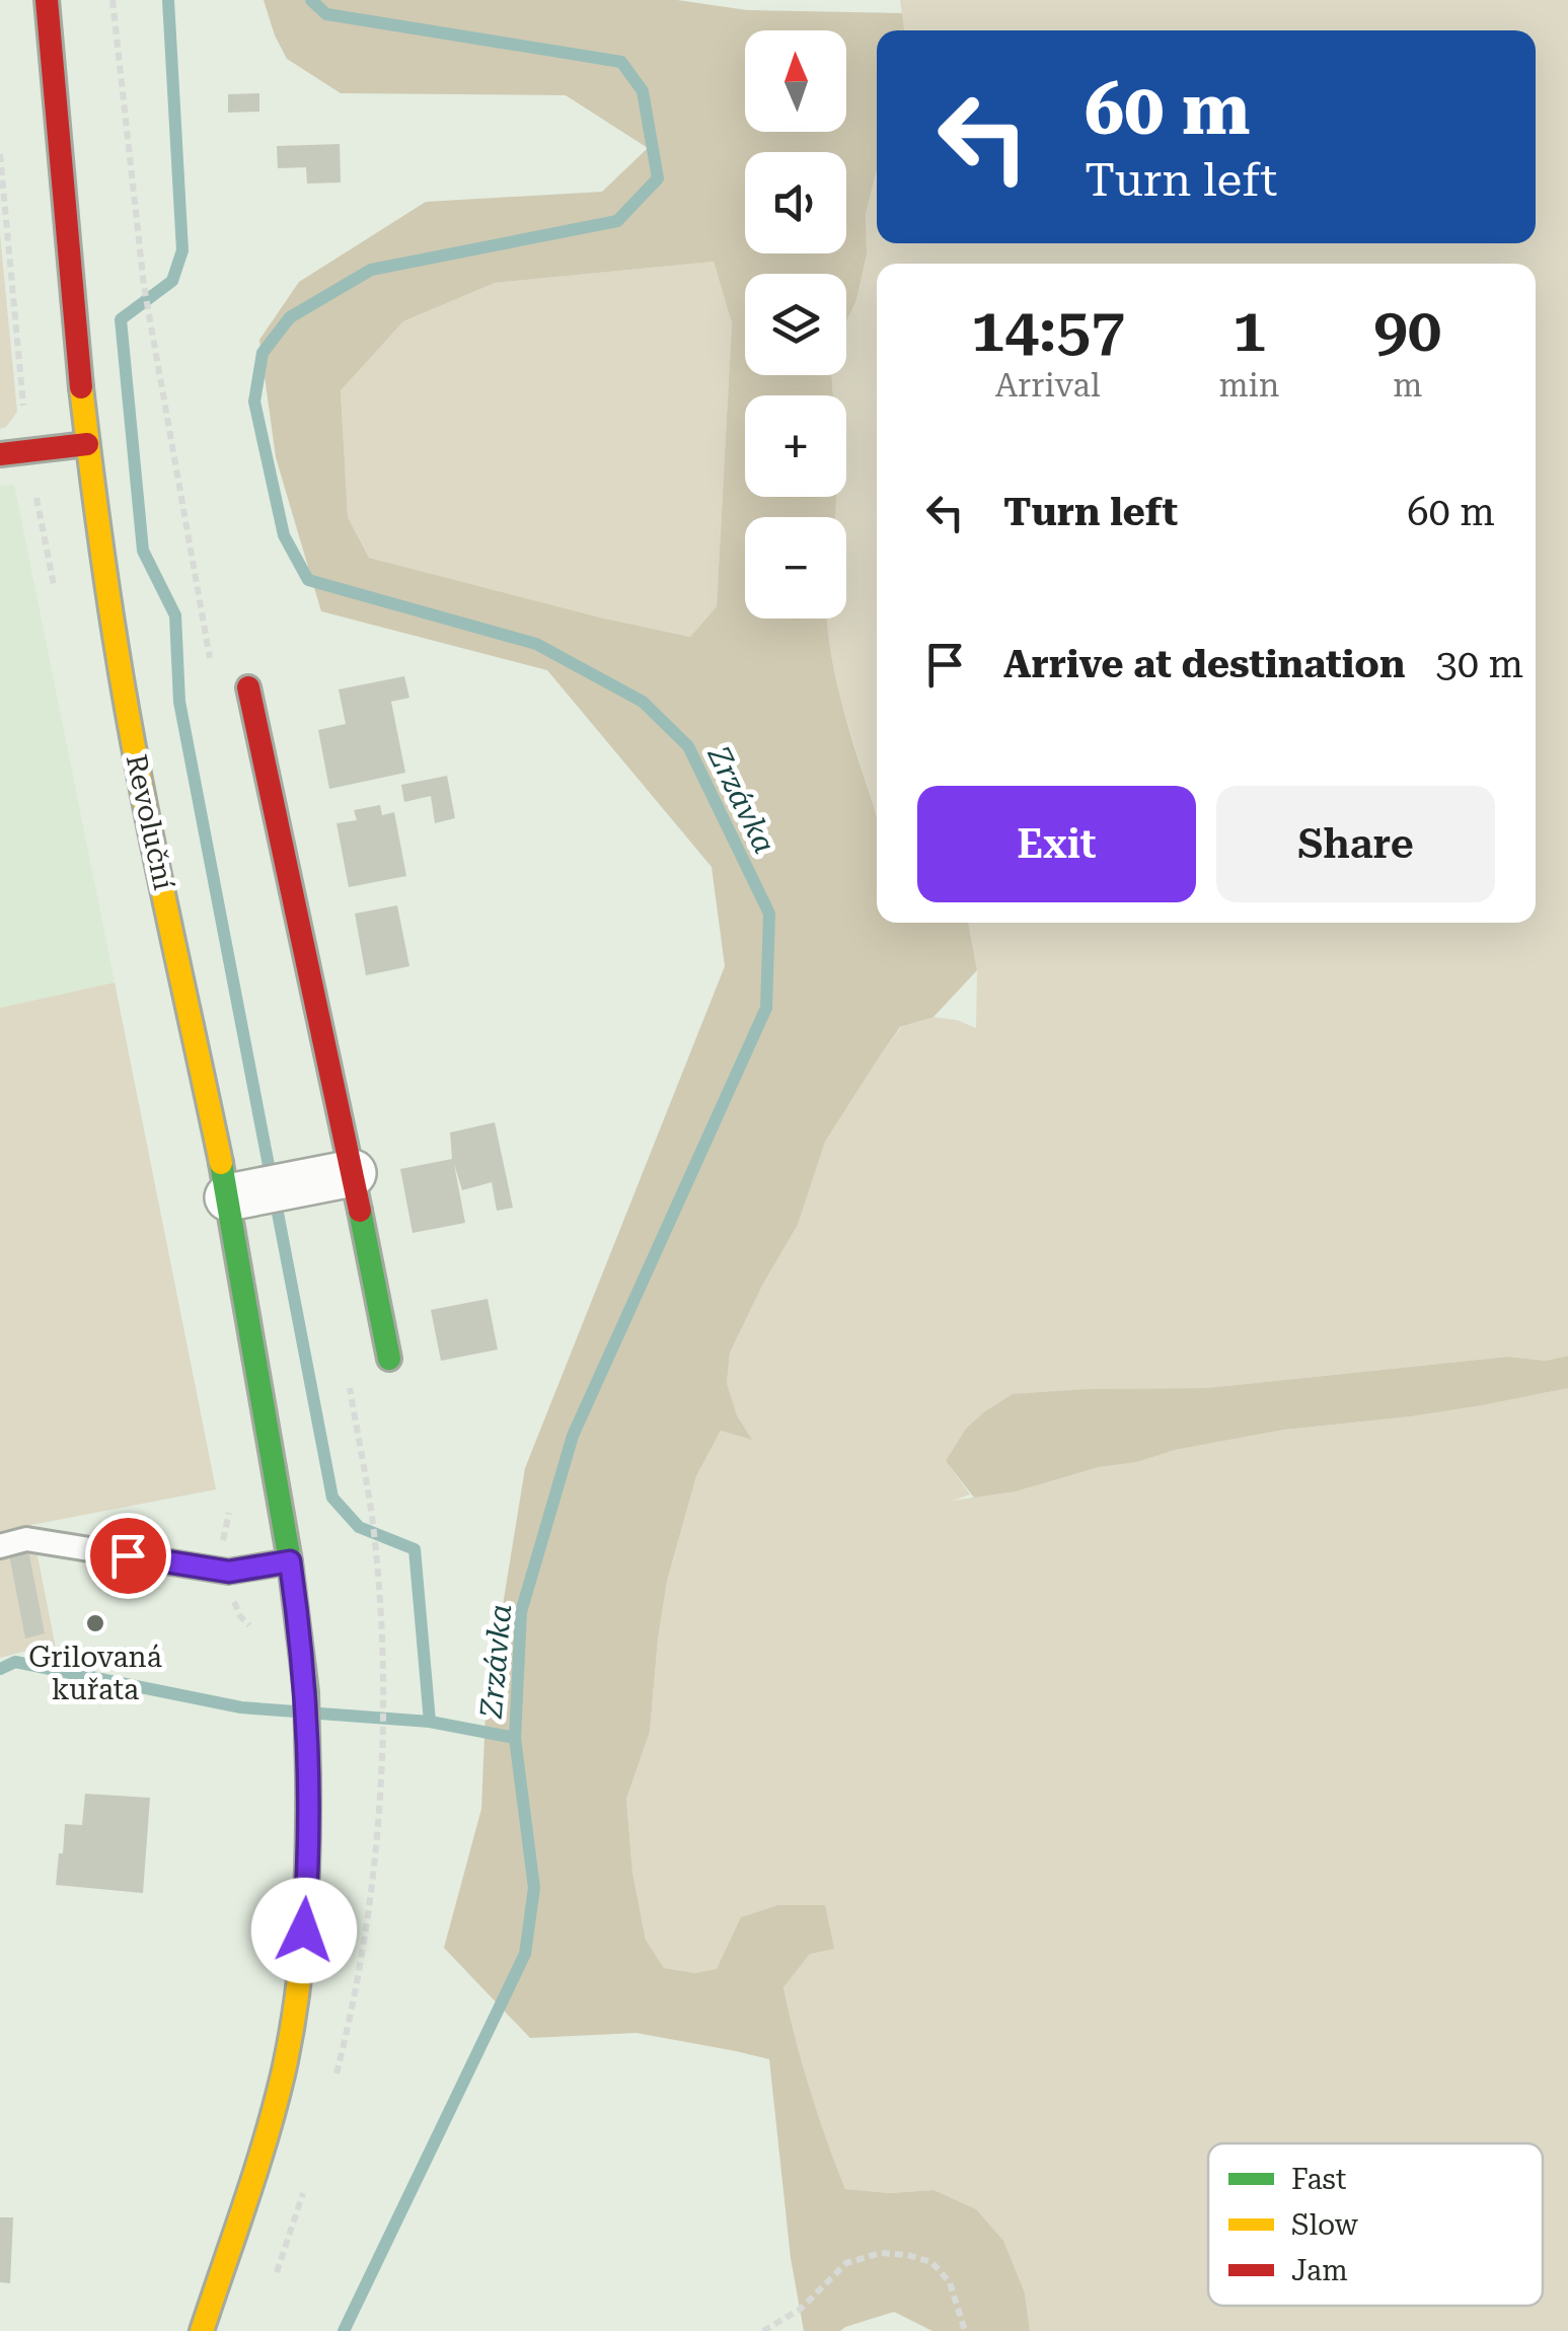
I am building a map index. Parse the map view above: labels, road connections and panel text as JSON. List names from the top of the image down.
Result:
{
  "streets": {
    "main road": ["Revoluční"]
  },
  "water": ["Zrzávka"],
  "places": ["Grilovaná kuřata"],
  "legend": ["Fast", "Slow", "Jam"],
  "north": "top",
  "page": {
    "map_buttons": ["+", "−"],
    "turn": ["60 m", "Turn left"],
    "eta": [
      "14:57",
      "Arrival",
      "1",
      "min",
      "90",
      "m"
    ],
    "list": [
      {
        "name": "Turn left",
        "value": "60 m"
      },
      {
        "name": "Arrive at destination",
        "value": "30 m"
      }
    ],
    "buttons": ["Exit", "Share"]
  }
}
